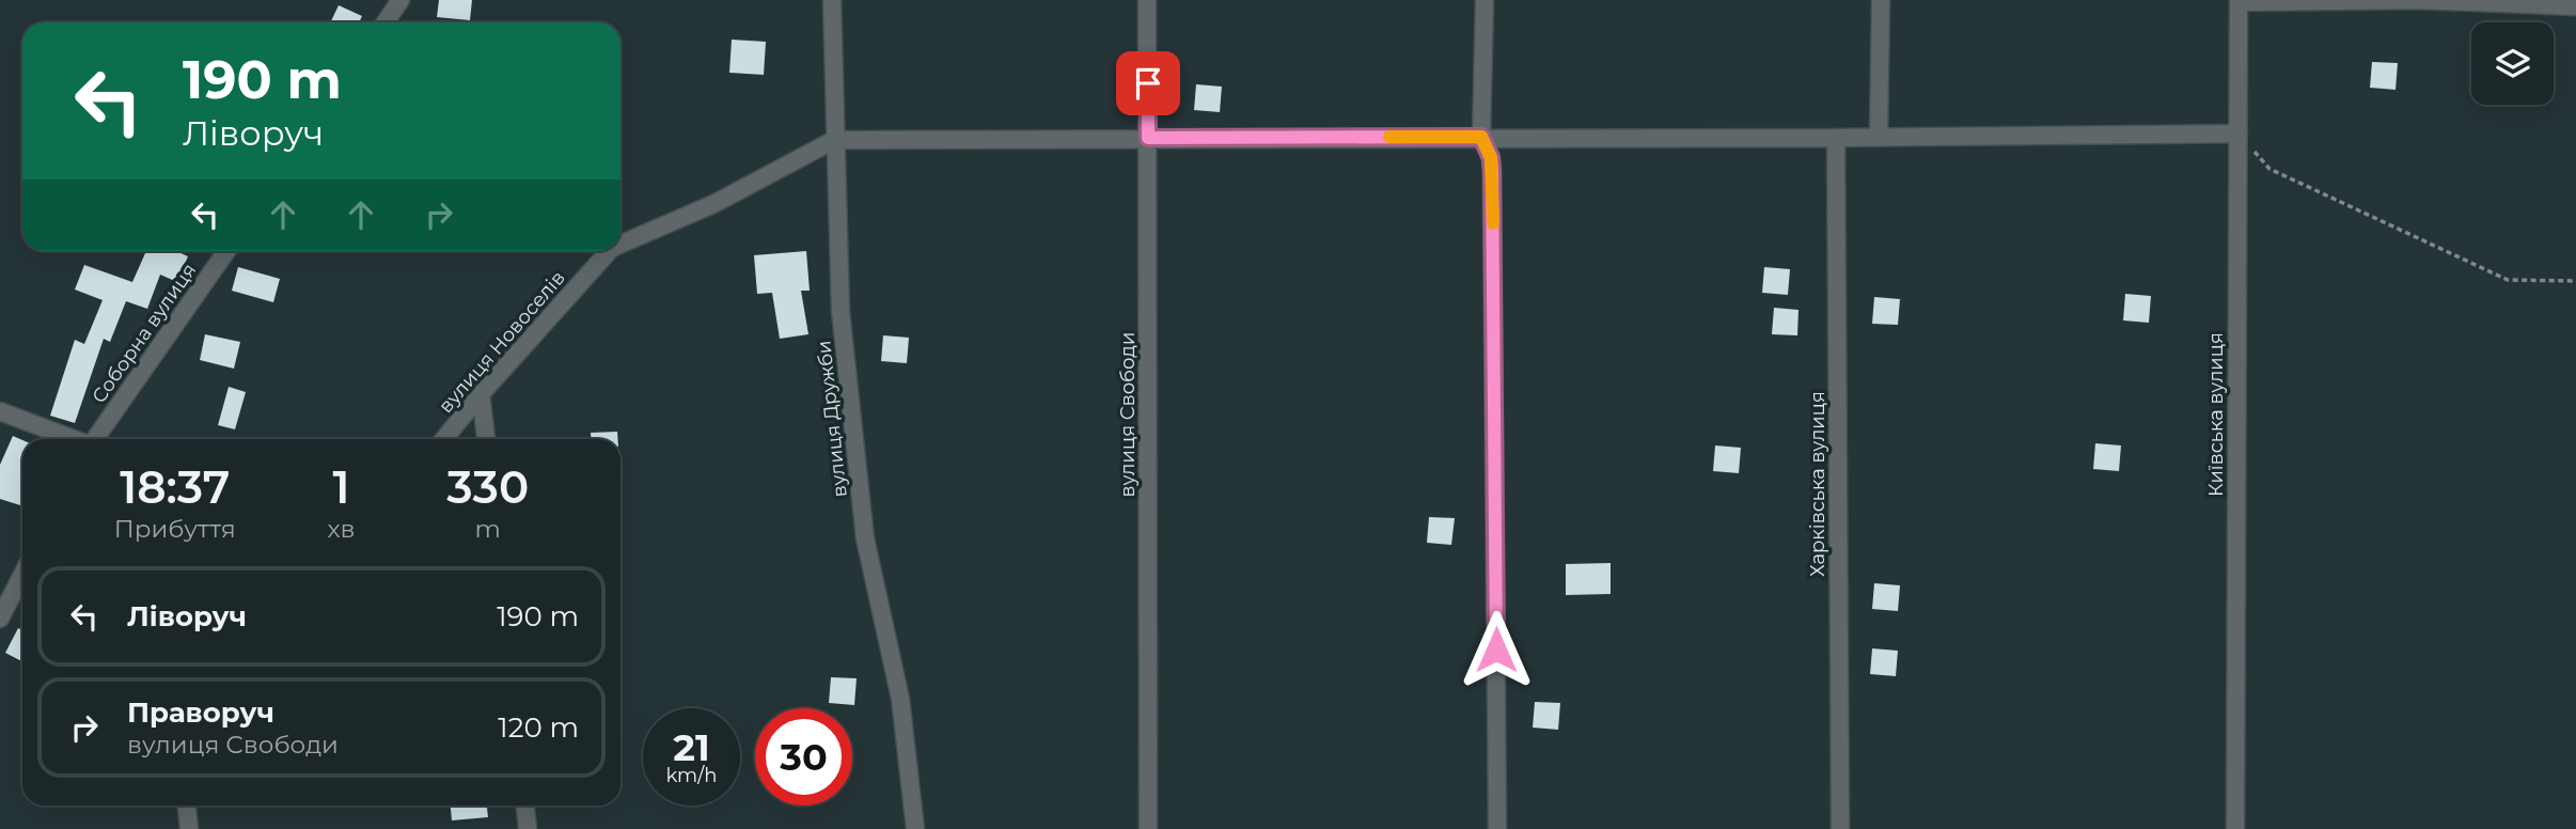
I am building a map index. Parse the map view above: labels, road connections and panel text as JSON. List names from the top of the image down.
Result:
{
  "streets": {
    "street": [
      "Соборна вулиця",
      "вулиця Новоселів",
      "вулиця Свободи",
      "Київська вулиця",
      "вулиця Дружби",
      "Харківська вулиця"
    ]
  },
  "crossings": [
    ["вулиця Новоселів", "вулиця Дружби"]
  ],
  "page": {
    "turn": ["190 m", "Ліворуч"],
    "eta": [
      "18:37",
      "Прибуття",
      "1",
      "хв",
      "330",
      "m"
    ],
    "list": [
      {
        "name": "Ліворуч",
        "value": "190 m"
      },
      {
        "name": "Праворуч",
        "note": "вулиця Свободи",
        "value": "120 m"
      }
    ],
    "speed": "21 km/h",
    "limit": "30"
  }
}
